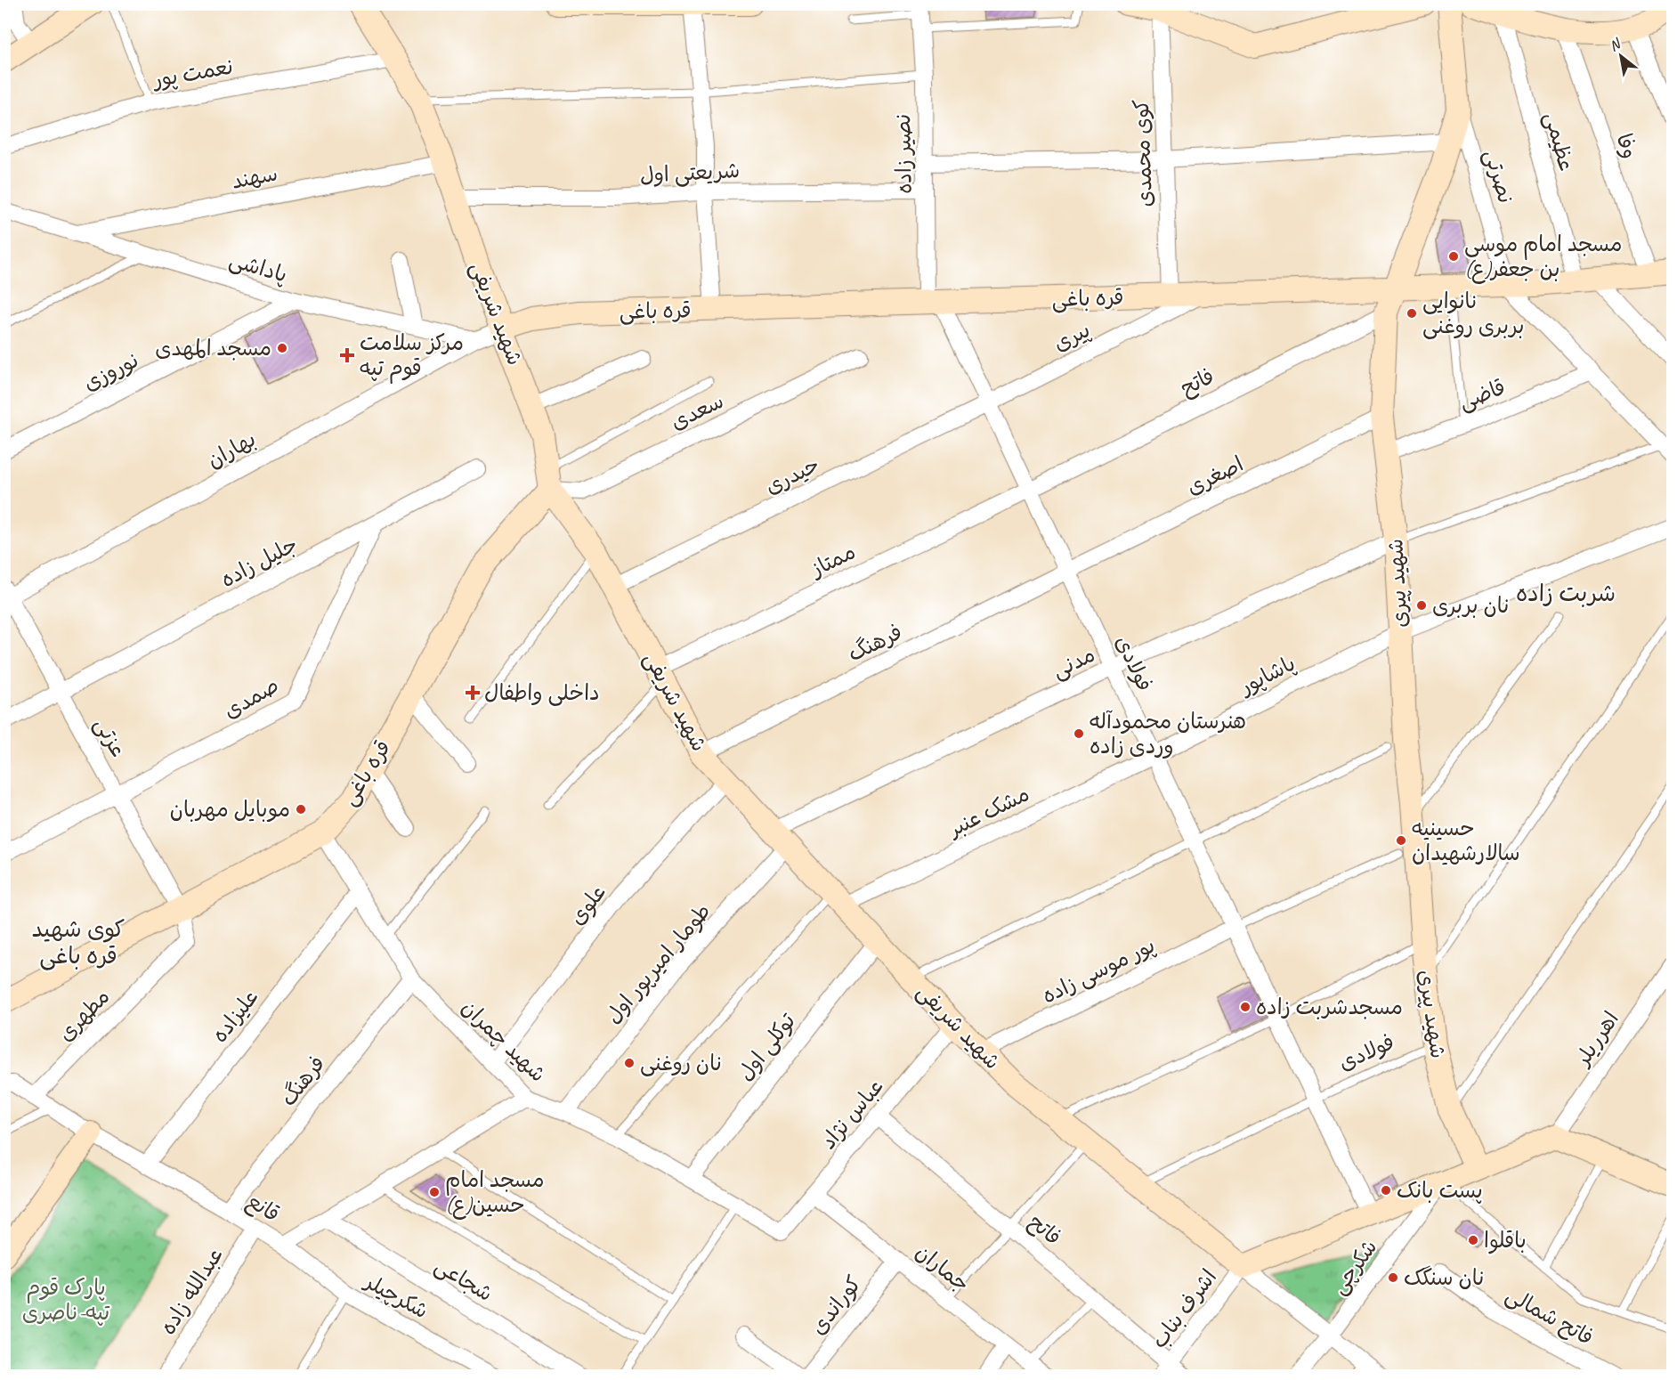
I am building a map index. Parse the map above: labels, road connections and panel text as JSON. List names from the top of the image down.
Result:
{
  "streets": {
    "street": [
      "نعمت پور",
      "عظیمی",
      "وفا",
      "کوی محمدی",
      "نصیر زاده",
      "شریعتی اول",
      "نصرتی",
      "سهند",
      "پاداشی",
      "قره باغی",
      "شهید شریفى",
      "پیری",
      "نوروزی",
      "فاتح",
      "قاضی",
      "سعدی",
      "بهاران",
      "حیدری",
      "اصغری",
      "ممتاز",
      "جلیل زاده",
      "شهید پیری",
      "فرهنگ",
      "مدنی",
      "فولادی",
      "پاشاپور",
      "صمدی",
      "عزتی",
      "مشک عنبر",
      "علوی",
      "طومار امیرپور اول",
      "پور موسی زاده",
      "مطهری",
      "علیزاده",
      "اهرریلر",
      "شهید چمران",
      "توکلی اول",
      "عباس نژاد",
      "قانع",
      "شکرچی",
      "جماران",
      "شجاعی",
      "عبدالله زاده",
      "شکرچیلر",
      "کوراندی",
      "اشرف بناب",
      "فاتح شمالی"
    ]
  },
  "crossings": [
    ["نعمت پور", "شهید شریفى"],
    ["عظیمی", "قره باغی"],
    ["وفا", "قره باغی"],
    ["کوی محمدی", "قره باغی"],
    ["نصیر زاده", "شریعتی اول"],
    ["نصیر زاده", "قره باغی"],
    ["نصیر زاده", "فولادی"],
    ["شریعتی اول", "شهید شریفى"],
    ["نصرتی", "قره باغی"],
    ["نصرتی", "شهید پیری"],
    ["سهند", "پاداشی"],
    ["سهند", "شهید شریفى"],
    ["پاداشی", "نوروزی"],
    ["پاداشی", "بهاران"],
    ["قره باغی", "شهید شریفى"],
    ["قره باغی", "پیری"],
    ["قره باغی", "سعدی"],
    ["قره باغی", "شهید پیری"],
    ["قره باغی", "فولادی"],
    ["قره باغی", "عزتی"],
    ["قره باغی", "مطهری"],
    ["قره باغی", "شهید چمران"],
    ["شهید شریفى", "سعدی"],
    ["شهید شریفى", "حیدری"],
    ["شهید شریفى", "ممتاز"],
    ["شهید شریفى", "فرهنگ"],
    ["شهید شریفى", "مدنی"],
    ["شهید شریفى", "مشک عنبر"],
    ["شهید شریفى", "علوی"],
    ["شهید شریفى", "طومار امیرپور اول"],
    ["شهید شریفى", "پور موسی زاده"],
    ["شهید شریفى", "توکلی اول"],
    ["شهید شریفى", "عباس نژاد"],
    ["شهید شریفى", "اشرف بناب"],
    ["پیری", "حیدری"],
    ["پیری", "فولادی"],
    ["فاتح", "ممتاز"],
    ["فاتح", "شهید پیری"],
    ["فاتح", "فولادی"],
    ["فاتح", "عباس نژاد"],
    ["فاتح", "اشرف بناب"],
    ["قاضی", "شهید پیری"],
    ["بهاران", "عزتی"],
    ["حیدری", "فولادی"],
    ["اصغری", "شهید پیری"],
    ["اصغری", "فرهنگ"],
    ["اصغری", "فولادی"],
    ["ممتاز", "فولادی"],
    ["جلیل زاده", "صمدی"],
    ["جلیل زاده", "عزتی"],
    ["شهید پیری", "مدنی"],
    ["شهید پیری", "فولادی"],
    ["شهید پیری", "پاشاپور"],
    ["فرهنگ", "فولادی"],
    ["فرهنگ", "شهید چمران"],
    ["فرهنگ", "قانع"],
    ["مدنی", "فولادی"],
    ["مدنی", "طومار امیرپور اول"],
    ["فولادی", "پاشاپور"],
    ["فولادی", "مشک عنبر"],
    ["فولادی", "پور موسی زاده"],
    ["پاشاپور", "مشک عنبر"],
    ["صمدی", "عزتی"],
    ["عزتی", "مطهری"],
    ["علوی", "شهید چمران"],
    ["طومار امیرپور اول", "شهید چمران"],
    ["مطهری", "قانع"],
    ["علیزاده", "شهید چمران"],
    ["علیزاده", "قانع"],
    ["شهید چمران", "توکلی اول"],
    ["شهید چمران", "عباس نژاد"],
    ["شهید چمران", "قانع"],
    ["عباس نژاد", "جماران"],
    ["قانع", "شجاعی"],
    ["قانع", "عبدالله زاده"],
    ["قانع", "شکرچیلر"],
    ["جماران", "کوراندی"]
  ],
  "districts": ["شربت زاده", "کوی شهید قره باغی"],
  "parks": ["پارک قوم تپه-ناصری"],
  "places": {
    "other": [
      "مسجد امام موسی بن جعفر(ع)",
      "نانوایی بربری روغنی",
      "مسجد المهدی",
      "نان بربری",
      "هنرستان محمودآله وردی زاده",
      "موبایل مهربان",
      "حسینیه سالارشهیدان",
      "مسجدشربت زاده",
      "نان روغنی",
      "پست بانک",
      "مسجد امام حسین(ع)",
      "باقلوا",
      "نان سنگک"
    ],
    "health": ["مرکز سلامت قوم تپه", "داخلی واطفال"]
  },
  "north": "top left"
}
